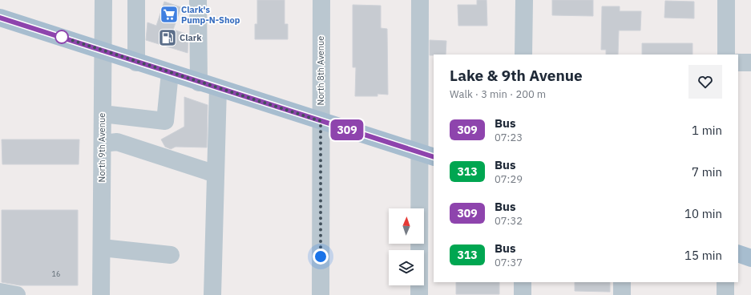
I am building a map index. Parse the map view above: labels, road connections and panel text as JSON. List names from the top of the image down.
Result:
{
  "streets": {
    "street": ["North 8th Avenue", "North 9th Avenue"]
  },
  "places": {
    "supermarket": ["Clark's Pump-N-Shop"],
    "fuel station": ["Clark"]
  },
  "lines": ["bus line 309"],
  "house_numbers": ["16"],
  "north": "top",
  "page": {
    "on_map": "309",
    "heading": ["Lake & 9th Avenue", "Walk · 3 min · 200 m"],
    "list": [
      {
        "mark": "309",
        "name": "Bus",
        "note": "07:23",
        "value": "1 min"
      },
      {
        "mark": "313",
        "name": "Bus",
        "note": "07:29",
        "value": "7 min"
      },
      {
        "mark": "309",
        "name": "Bus",
        "note": "07:32",
        "value": "10 min"
      },
      {
        "mark": "313",
        "name": "Bus",
        "note": "07:37",
        "value": "15 min"
      }
    ]
  }
}
